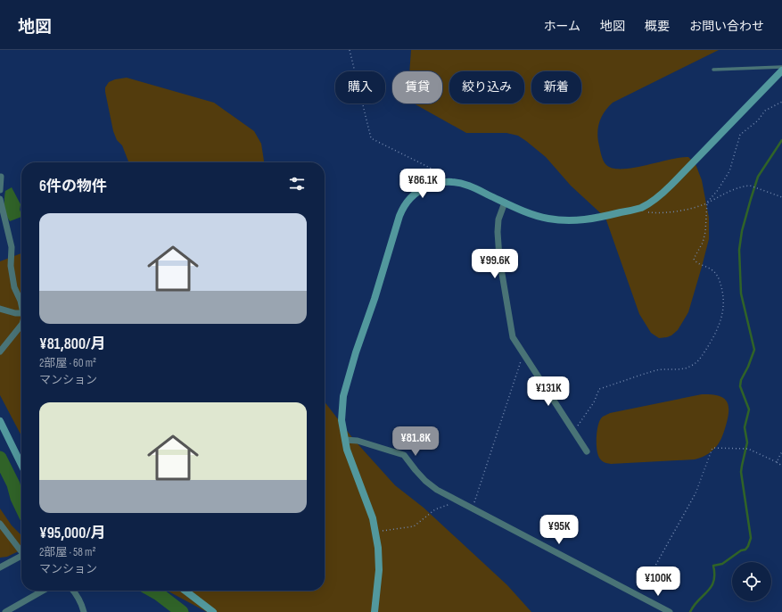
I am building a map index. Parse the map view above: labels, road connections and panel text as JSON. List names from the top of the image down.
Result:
{
  "page": {
    "header": "地図",
    "nav": [
      "ホーム",
      "地図",
      "概要",
      "お問い合わせ"
    ],
    "chip": [
      "購入",
      "賃貸",
      "絞り込み",
      "新着"
    ],
    "heading": "6件の物件",
    "price": [
      "¥86.1K",
      "¥99.6K",
      "¥131K",
      "¥81.8K",
      "¥95K",
      "¥100K"
    ],
    "list": [
      {
        "name": "¥81,800/月",
        "note": "2部屋 · 60 m² · マンション"
      },
      {
        "name": "¥95,000/月",
        "note": "2部屋 · 58 m² · マンション"
      }
    ]
  }
}
